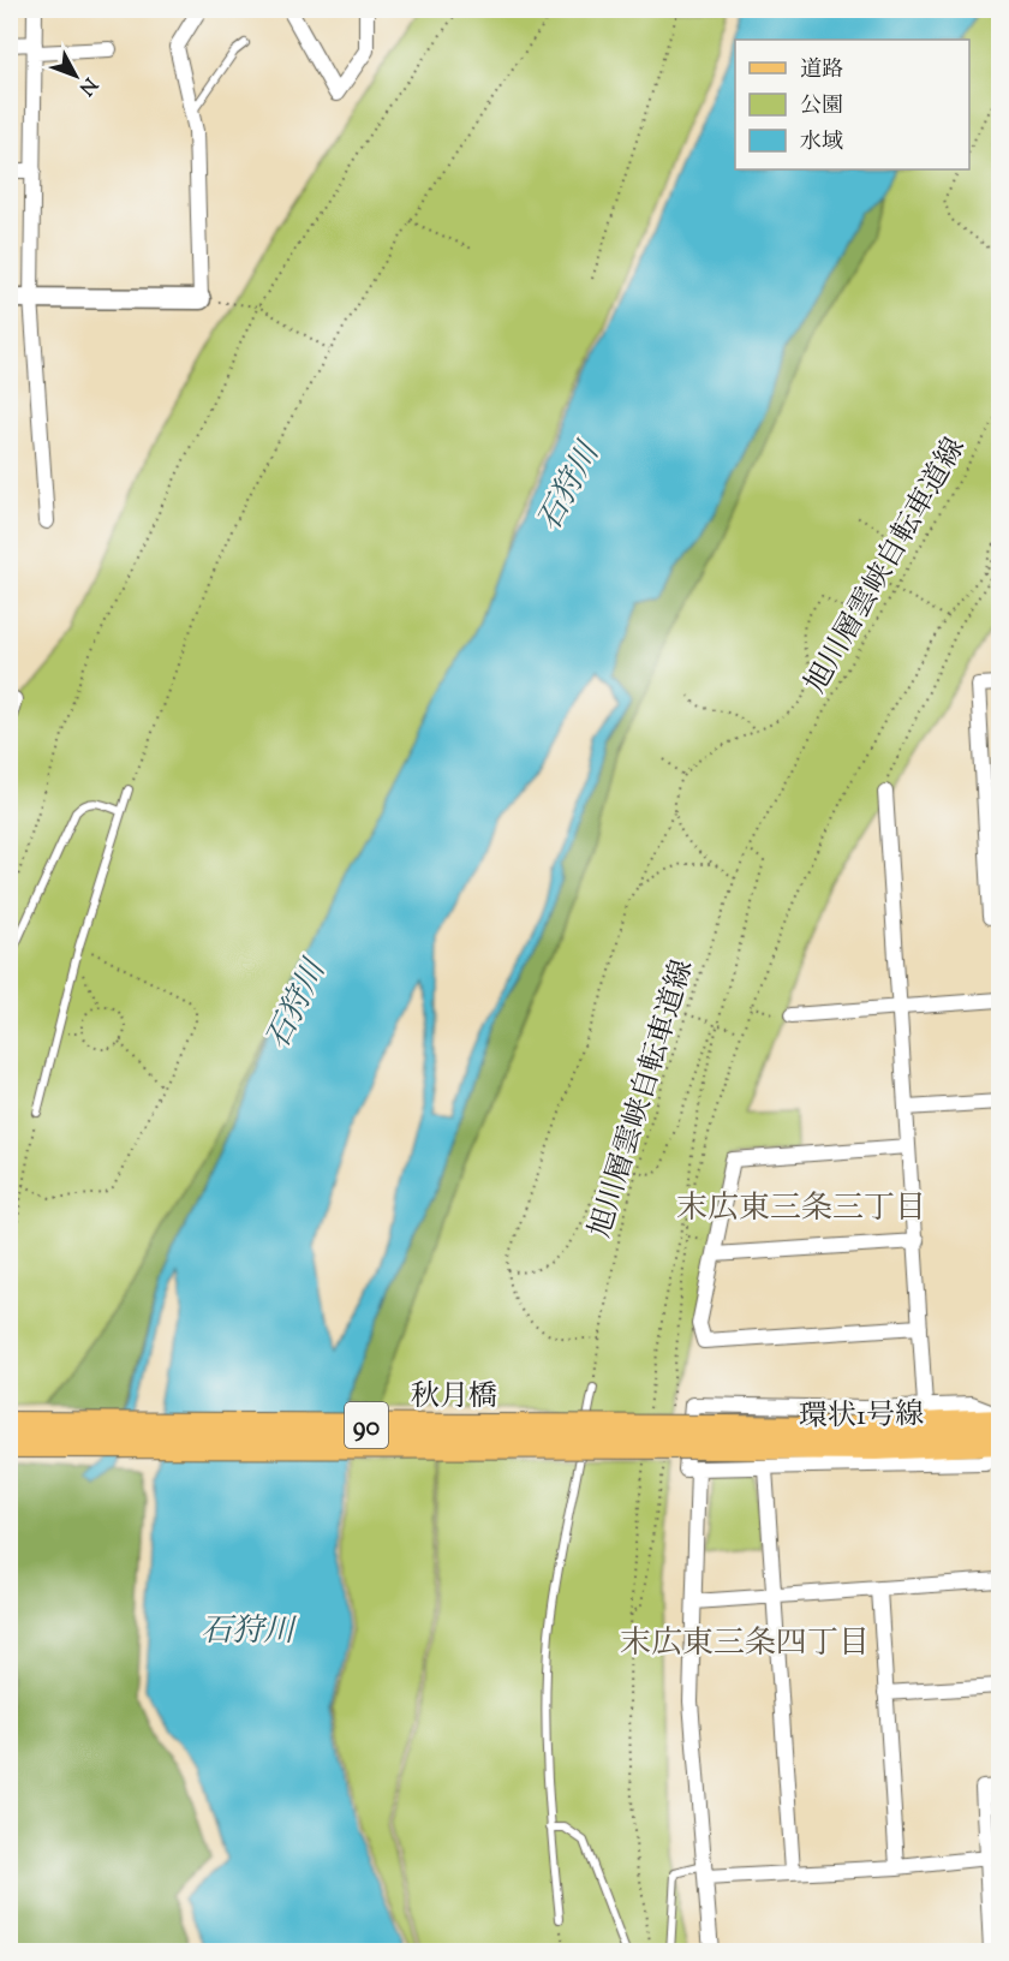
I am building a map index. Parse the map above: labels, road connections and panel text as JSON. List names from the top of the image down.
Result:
{
  "streets": {
    "main road": ["秋月橋", "環状1号線", "90"],
    "path": ["旭川層雲峡自転車道線"]
  },
  "crossings": [
    ["秋月橋", "環状1号線"]
  ],
  "districts": ["末広東三条三丁目", "末広東三条四丁目"],
  "water": ["石狩川"],
  "legend": ["道路", "公園", "水域"],
  "north": "bottom right"
}
